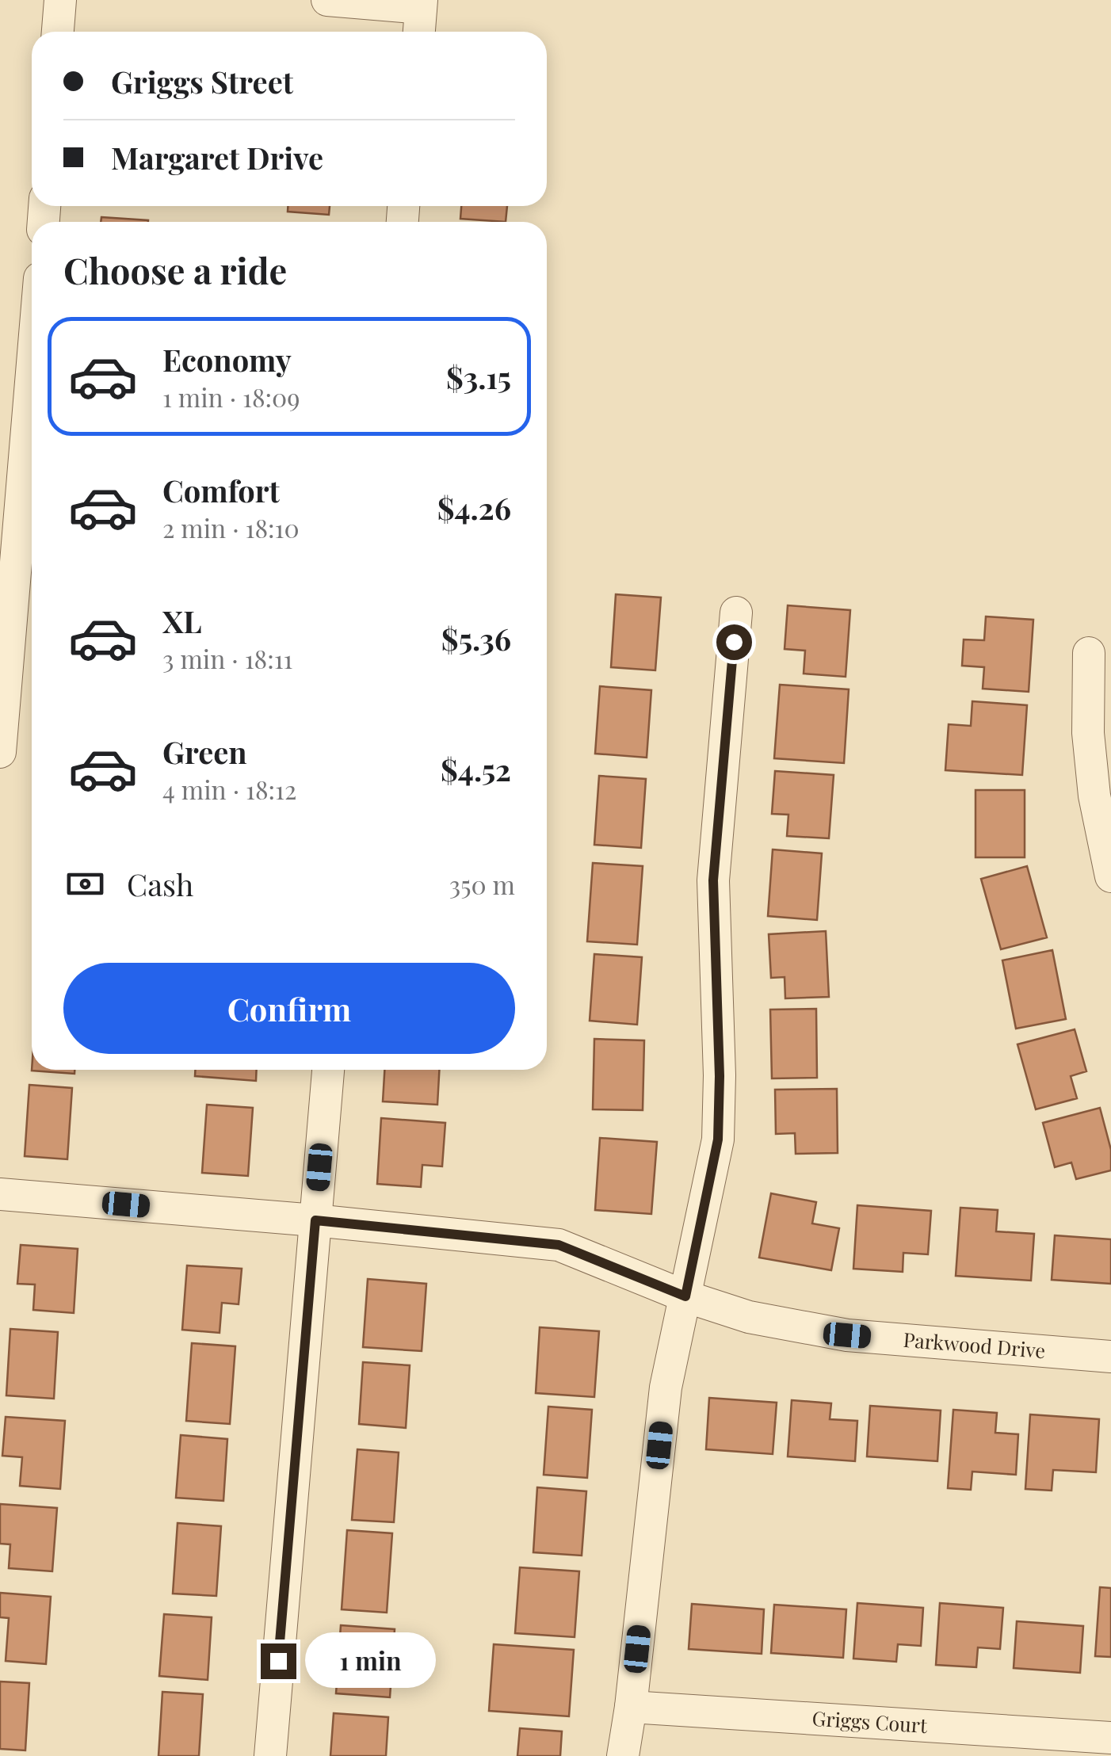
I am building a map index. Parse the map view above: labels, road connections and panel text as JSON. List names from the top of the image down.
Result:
{
  "streets": {
    "street": ["Parkwood Drive", "Griggs Court"]
  },
  "page": {
    "banner": ["Griggs Street", "Margaret Drive"],
    "heading": "Choose a ride",
    "list": [
      {
        "name": "Economy",
        "note": "1 min · 18:09",
        "value": "$3.15"
      },
      {
        "name": "Comfort",
        "note": "2 min · 18:10",
        "value": "$4.26"
      },
      {
        "name": "XL",
        "note": "3 min · 18:11",
        "value": "$5.36"
      },
      {
        "name": "Green",
        "note": "4 min · 18:12",
        "value": "$4.52"
      }
    ],
    "pay": ["Cash", "350 m"],
    "buttons": "Confirm",
    "bubble": "1 min"
  }
}
